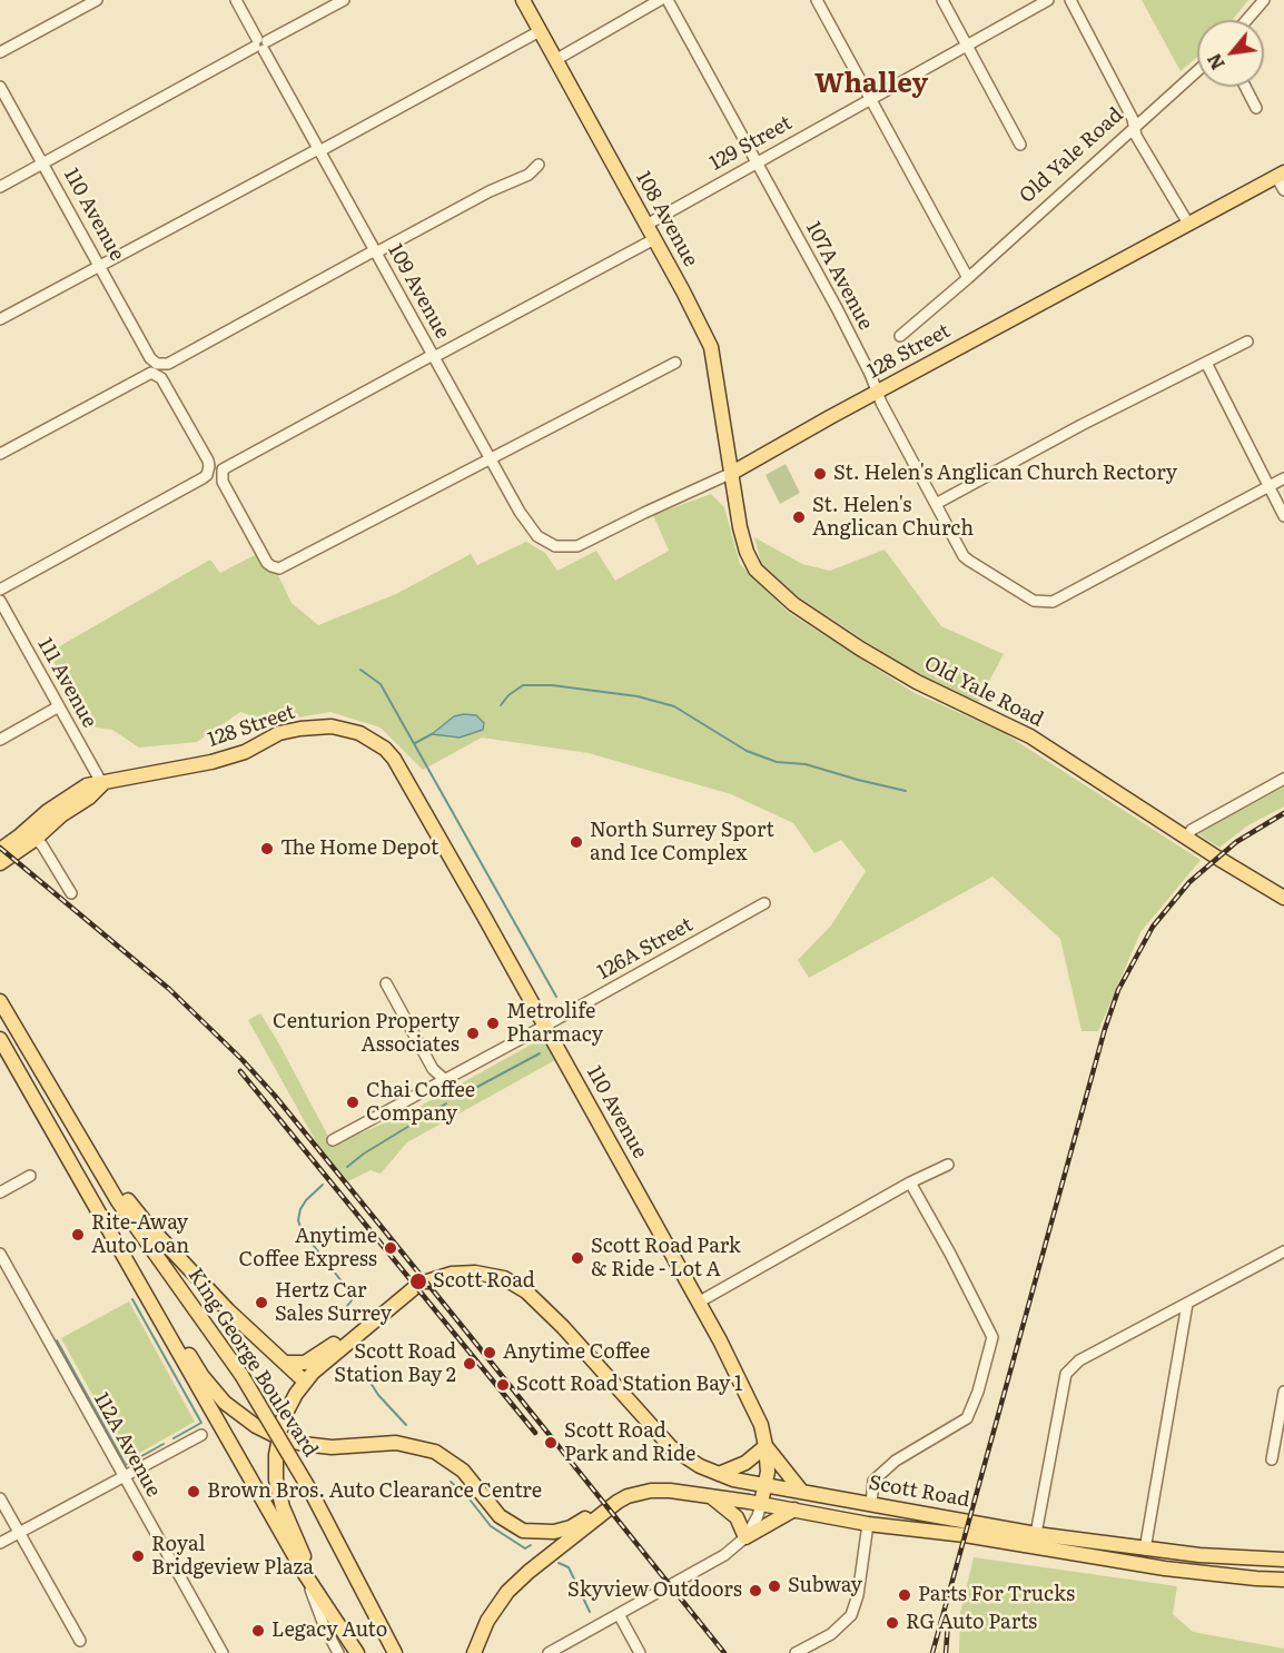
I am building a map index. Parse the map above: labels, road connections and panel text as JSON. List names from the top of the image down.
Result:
{
  "streets": {
    "main road": [
      "Old Yale Road",
      "110 Avenue",
      "108 Avenue",
      "128 Street",
      "King George Boulevard",
      "Scott Road"
    ],
    "street": [
      "129 Street",
      "107A Avenue",
      "109 Avenue",
      "111 Avenue",
      "126A Street",
      "112A Avenue"
    ]
  },
  "crossings": [
    ["129 Street", "108 Avenue"],
    ["129 Street", "107A Avenue"],
    ["Old Yale Road", "108 Avenue"],
    ["Old Yale Road", "128 Street"],
    ["110 Avenue", "109 Avenue"],
    ["110 Avenue", "128 Street"],
    ["110 Avenue", "126A Street"],
    ["110 Avenue", "Scott Road"],
    ["108 Avenue", "128 Street"],
    ["107A Avenue", "128 Street"],
    ["109 Avenue", "128 Street"],
    ["128 Street", "111 Avenue"]
  ],
  "districts": ["Whalley"],
  "places": [
    "St. Helen's Anglican Church Rectory",
    "St. Helen's Anglican Church",
    "North Surrey Sport and Ice Complex",
    "The Home Depot",
    "Metrolife Pharmacy",
    "Centurion Property Associates",
    "Chai Coffee Company",
    "Rite-Away Auto Loan",
    "Anytime Coffee Express",
    "Scott Road Park & Ride - Lot A",
    "Scott Road",
    "Hertz Car Sales Surrey",
    "Anytime Coffee",
    "Scott Road Station Bay 2",
    "Scott Road Station Bay 1",
    "Scott Road Park and Ride",
    "Brown Bros. Auto Clearance Centre",
    "Royal Bridgeview Plaza",
    "Subway",
    "Skyview Outdoors",
    "Parts For Trucks",
    "RG Auto Parts",
    "Legacy Auto"
  ],
  "north": "bottom left"
}
